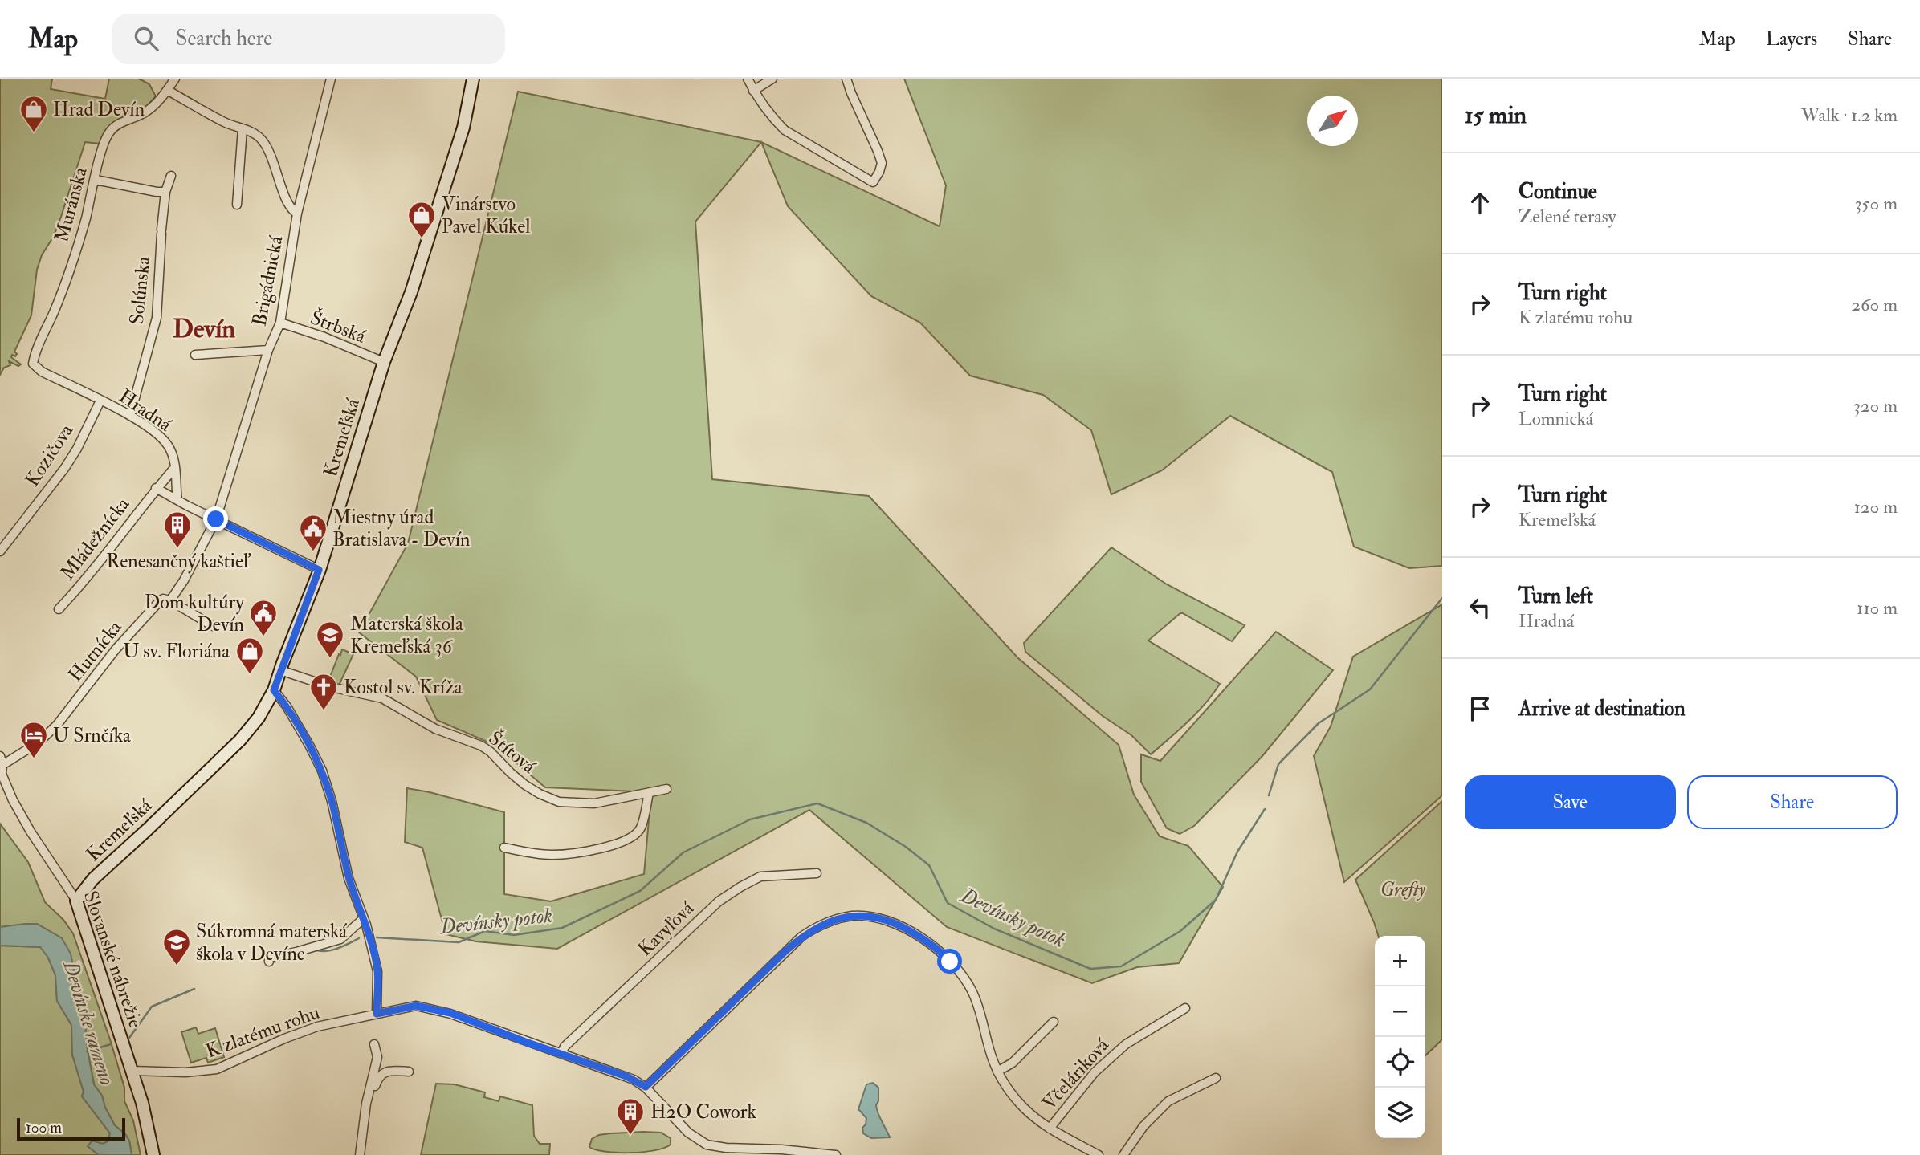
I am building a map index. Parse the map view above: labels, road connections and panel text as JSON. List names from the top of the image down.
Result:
{
  "streets": {
    "street": [
      "Muránska",
      "Brigádnická",
      "Solúnska",
      "Štrbská",
      "Hradná",
      "Kremeľská",
      "Kozičova",
      "Mládežnícka",
      "Hutnícka",
      "Štítová",
      "Kavyľová",
      "Slovanské nábrežie",
      "K zlatému rohu",
      "Včeláriková"
    ]
  },
  "crossings": [
    ["Muránska", "Hradná"],
    ["Brigádnická", "Štrbská"],
    ["Brigádnická", "Hutnícka"],
    ["Solúnska", "Hradná"],
    ["Štrbská", "Kremeľská"],
    ["Hradná", "Kozičova"],
    ["Hradná", "Mládežnícka"],
    ["Kremeľská", "Štítová"],
    ["Kremeľská", "Slovanské nábrežie"],
    ["Hutnícka", "Slovanské nábrežie"],
    ["Kavyľová", "K zlatému rohu"],
    ["Slovanské nábrežie", "K zlatému rohu"]
  ],
  "districts": ["Devín"],
  "water": ["Devínsky potok", "Devínske rameno"],
  "parks": ["Grefty"],
  "places": {
    "shop": ["Hrad Devín", "Vinárstvo Pavel Kúkel", "U sv. Floriána"],
    "building": ["Renesančný kaštieľ", "H2O Cowork"],
    "public building": ["Miestny úrad Bratislava - Devín", "Dom kultúry Devín"],
    "school or university": ["Materská škola Kremeľská 36", "Súkromná materská škola v Devíne"],
    "church": ["Kostol sv. Kríža"],
    "hotel": ["U Srnčíka"]
  },
  "scale_bar": "100 m",
  "north": "top right",
  "page": {
    "header": "Map",
    "search": "Search here",
    "nav": ["Map", "Layers", "Share"],
    "heading": ["15 min", "Walk · 1.2 km"],
    "list": [
      ["Continue", "Zelené terasy", "350 m"],
      ["Turn right", "K zlatému rohu", "260 m"],
      ["Turn right", "Lomnická", "320 m"],
      ["Turn right", "Kremeľská", "120 m"],
      ["Turn left", "Hradná", "110 m"],
      "Arrive at destination"
    ],
    "buttons": ["Save", "Share"],
    "map_buttons": ["+", "−"],
    "scale": "100 m"
  }
}
